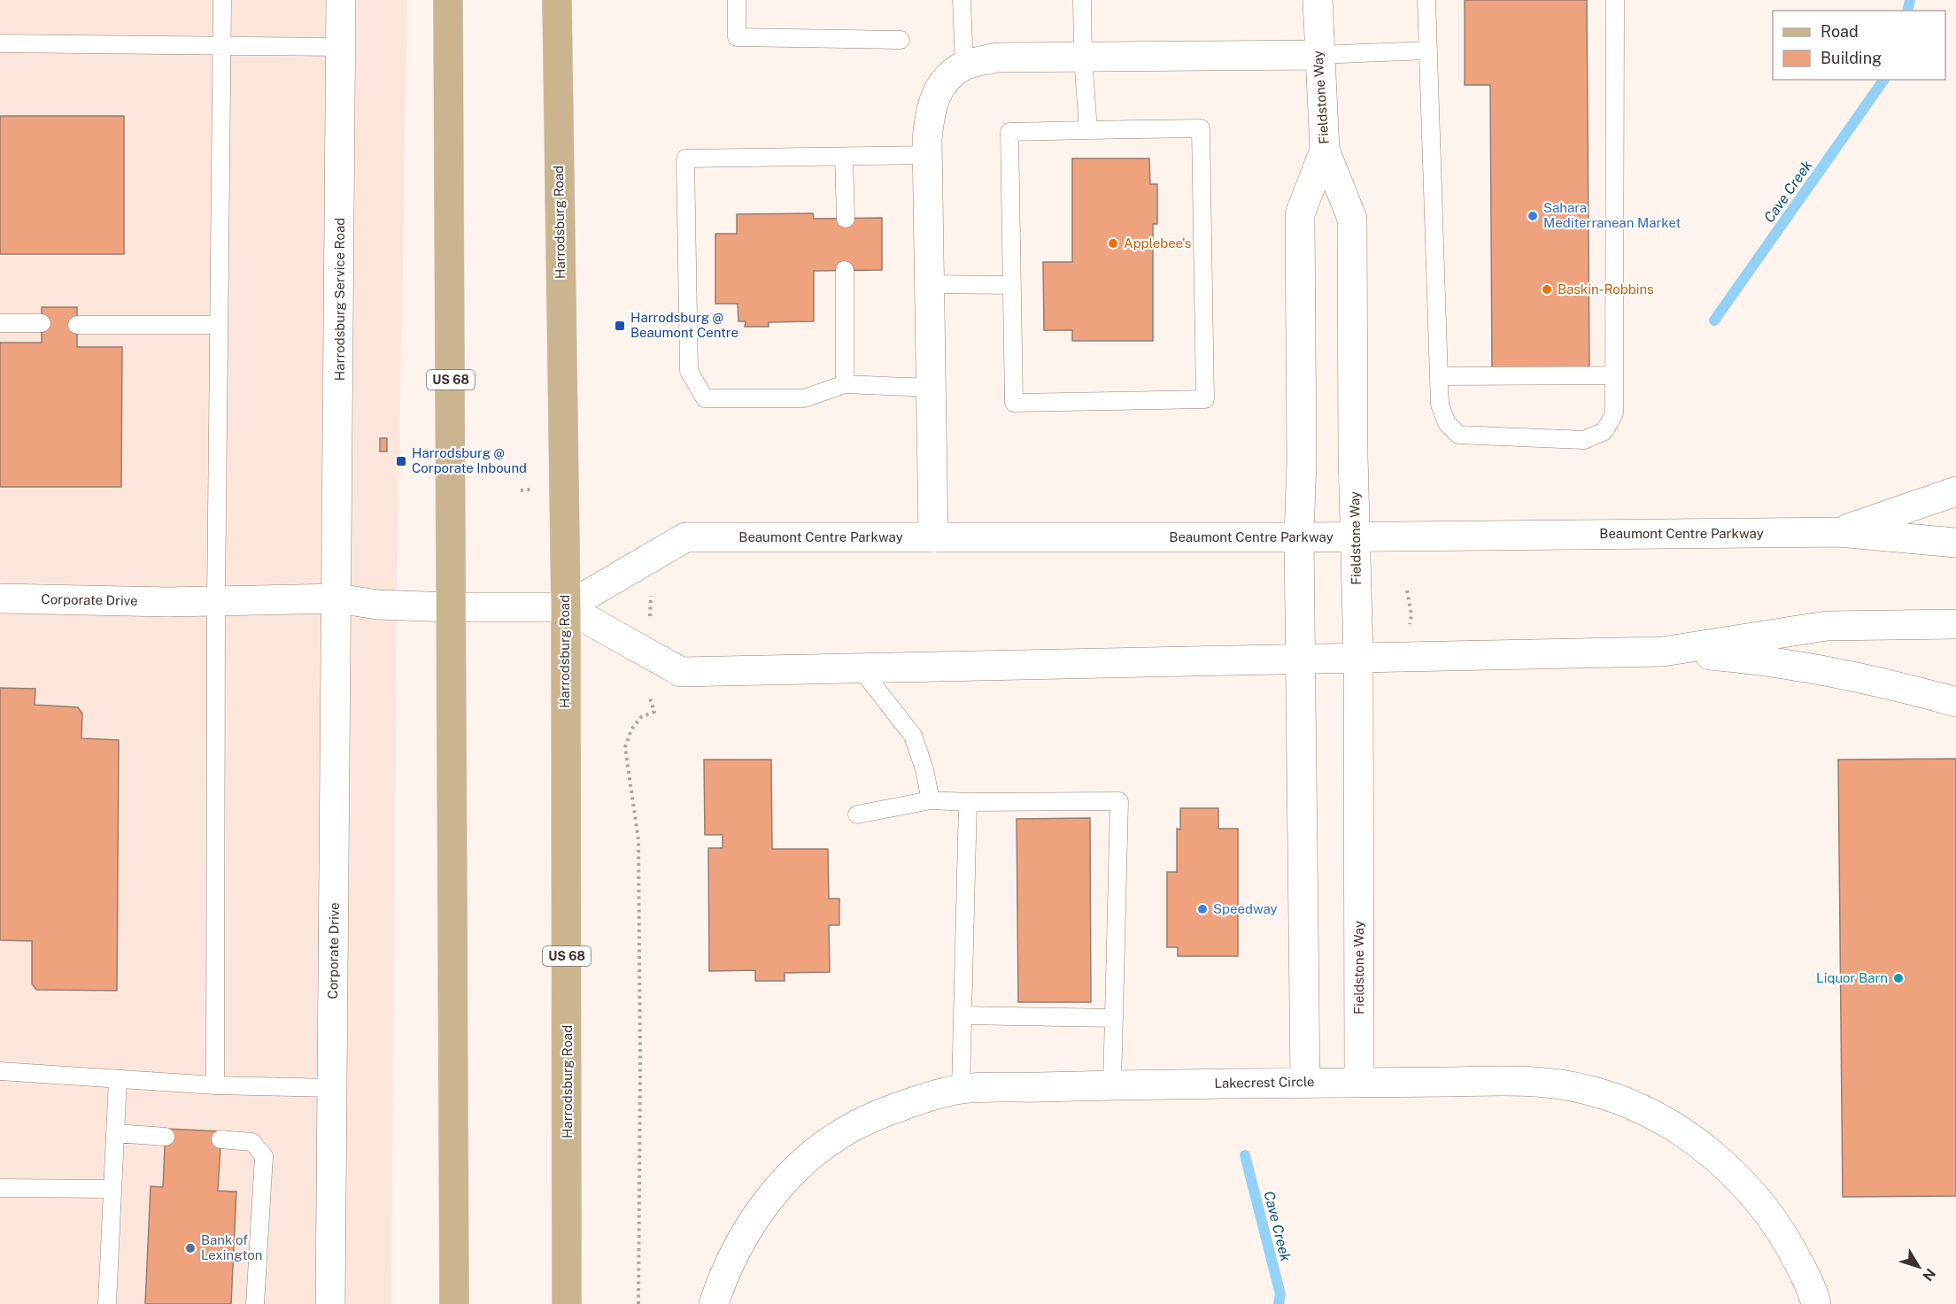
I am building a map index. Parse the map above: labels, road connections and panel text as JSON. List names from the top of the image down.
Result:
{
  "streets": {
    "main road": ["Harrodsburg Road", "US 68"],
    "street": [
      "Fieldstone Way",
      "Harrodsburg Service Road",
      "Beaumont Centre Parkway",
      "Corporate Drive",
      "Lakecrest Circle"
    ]
  },
  "crossings": [
    ["Fieldstone Way", "Beaumont Centre Parkway"],
    ["Fieldstone Way", "Lakecrest Circle"],
    ["Harrodsburg Road", "Beaumont Centre Parkway"],
    ["Harrodsburg Service Road", "Corporate Drive"],
    ["US 68", "Corporate Drive"]
  ],
  "water": ["Cave Creek"],
  "places": {
    "other": [
      "Sahara Mediterranean Market",
      "Applebee's",
      "Baskin-Robbins",
      "Speedway",
      "Liquor Barn",
      "Bank of Lexington"
    ],
    "transit": ["Harrodsburg @ Beaumont Centre", "Harrodsburg @ Corporate Inbound"]
  },
  "legend": ["Road", "Building"],
  "north": "bottom right"
}
